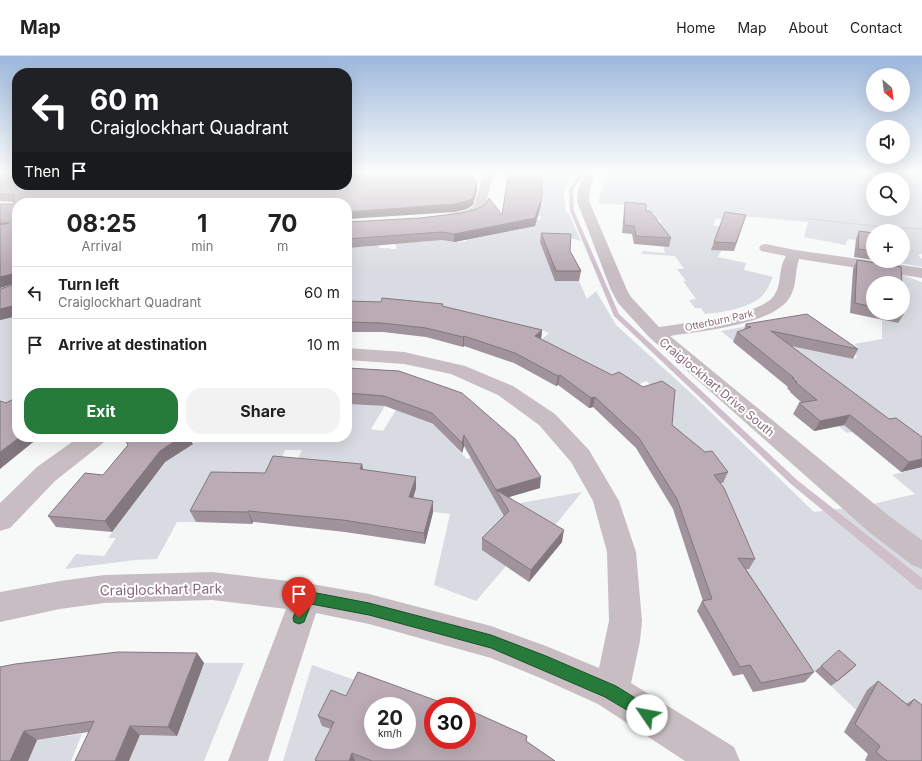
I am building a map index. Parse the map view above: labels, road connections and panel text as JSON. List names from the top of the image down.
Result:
{
  "streets": {
    "street": ["Otterburn Park", "Craiglockhart Drive South", "Craiglockhart Park"]
  },
  "crossings": [
    ["Otterburn Park", "Craiglockhart Drive South"]
  ],
  "north": "bottom right",
  "page": {
    "header": "Map",
    "nav": [
      "Home",
      "Map",
      "About",
      "Contact"
    ],
    "map_buttons": ["+", "−"],
    "turn": ["60 m", "Craiglockhart Quadrant"],
    "then": "Then",
    "eta": [
      "08:25",
      "Arrival",
      "1",
      "min",
      "70",
      "m"
    ],
    "list": [
      {
        "name": "Turn left",
        "note": "Craiglockhart Quadrant",
        "value": "60 m"
      },
      {
        "name": "Arrive at destination",
        "value": "10 m"
      }
    ],
    "buttons": ["Exit", "Share"],
    "speed": "20 km/h",
    "limit": "30"
  }
}
